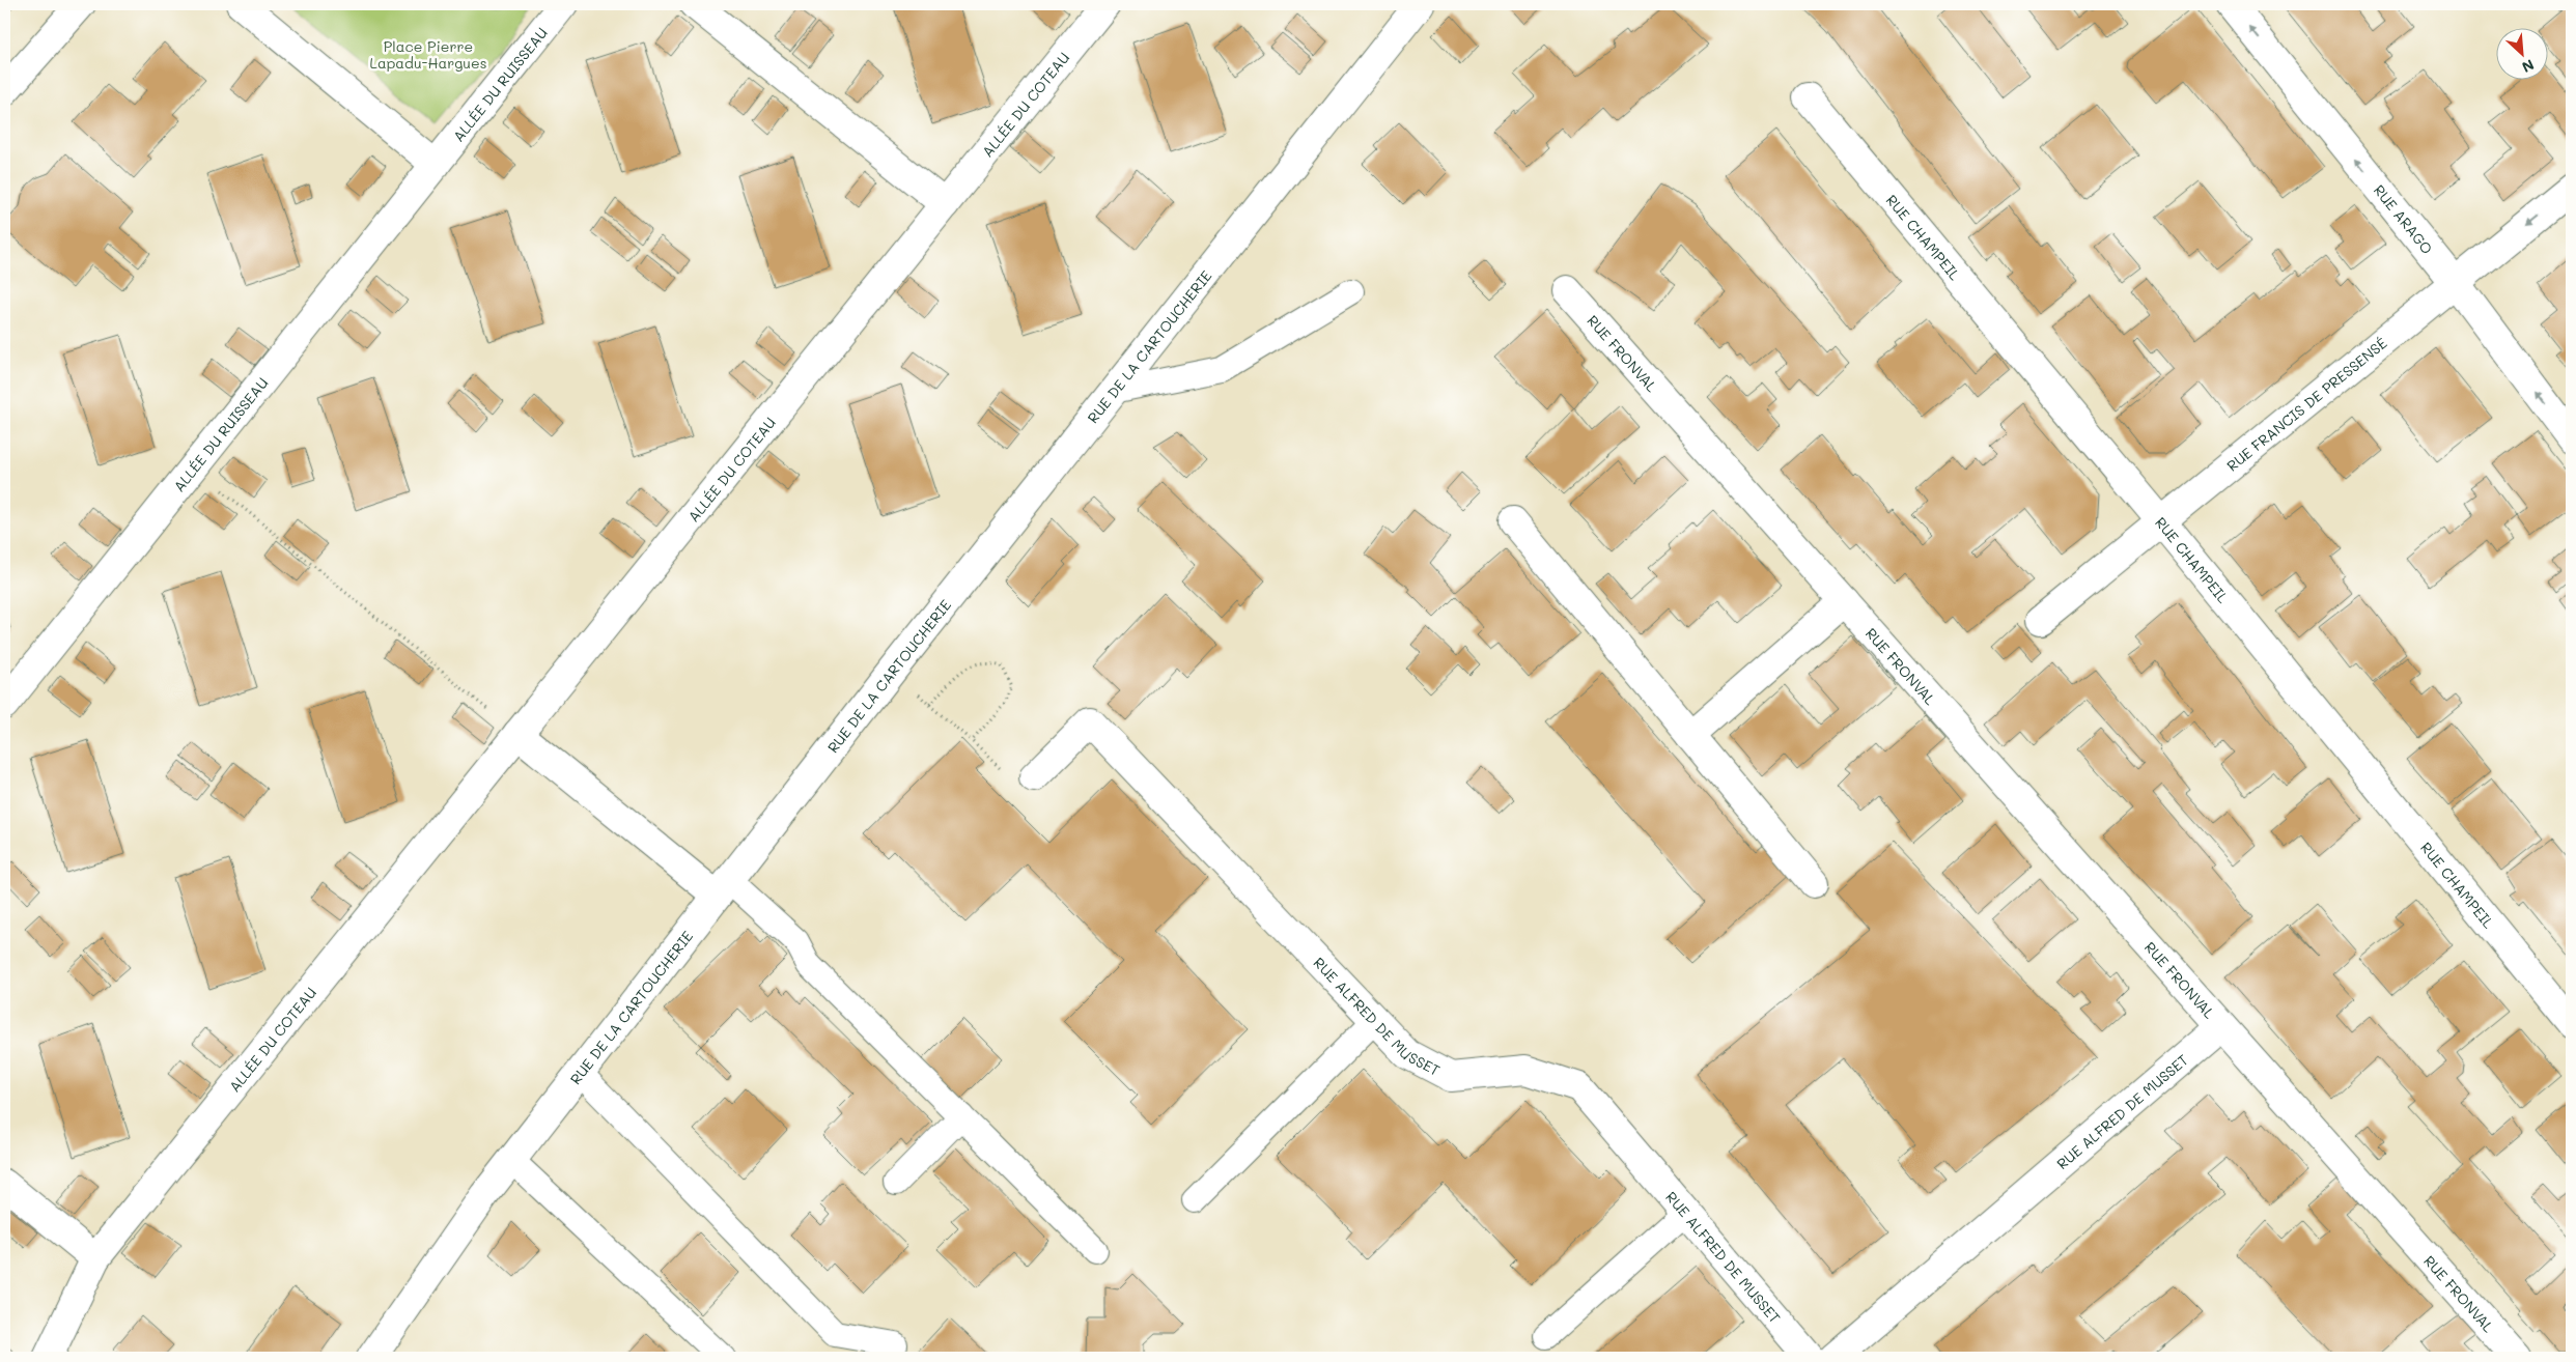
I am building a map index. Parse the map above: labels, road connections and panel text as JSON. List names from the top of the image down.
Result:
{
  "streets": {
    "street": [
      "ALLÉE DU RUISSEAU",
      "ALLÉE DU COTEAU",
      "RUE ARAGO",
      "RUE CHAMPEIL",
      "RUE DE LA CARTOUCHERIE",
      "RUE FRONVAL",
      "RUE FRANCIS DE PRESSENSÉ",
      "RUE ALFRED DE MUSSET"
    ]
  },
  "crossings": [
    ["RUE ARAGO", "RUE FRANCIS DE PRESSENSÉ"],
    ["RUE CHAMPEIL", "RUE FRANCIS DE PRESSENSÉ"],
    ["RUE FRONVAL", "RUE ALFRED DE MUSSET"]
  ],
  "one_way": ["RUE ARAGO"],
  "parks": ["Place Pierre Lapadu-Hargues"],
  "north": "bottom right"
}
